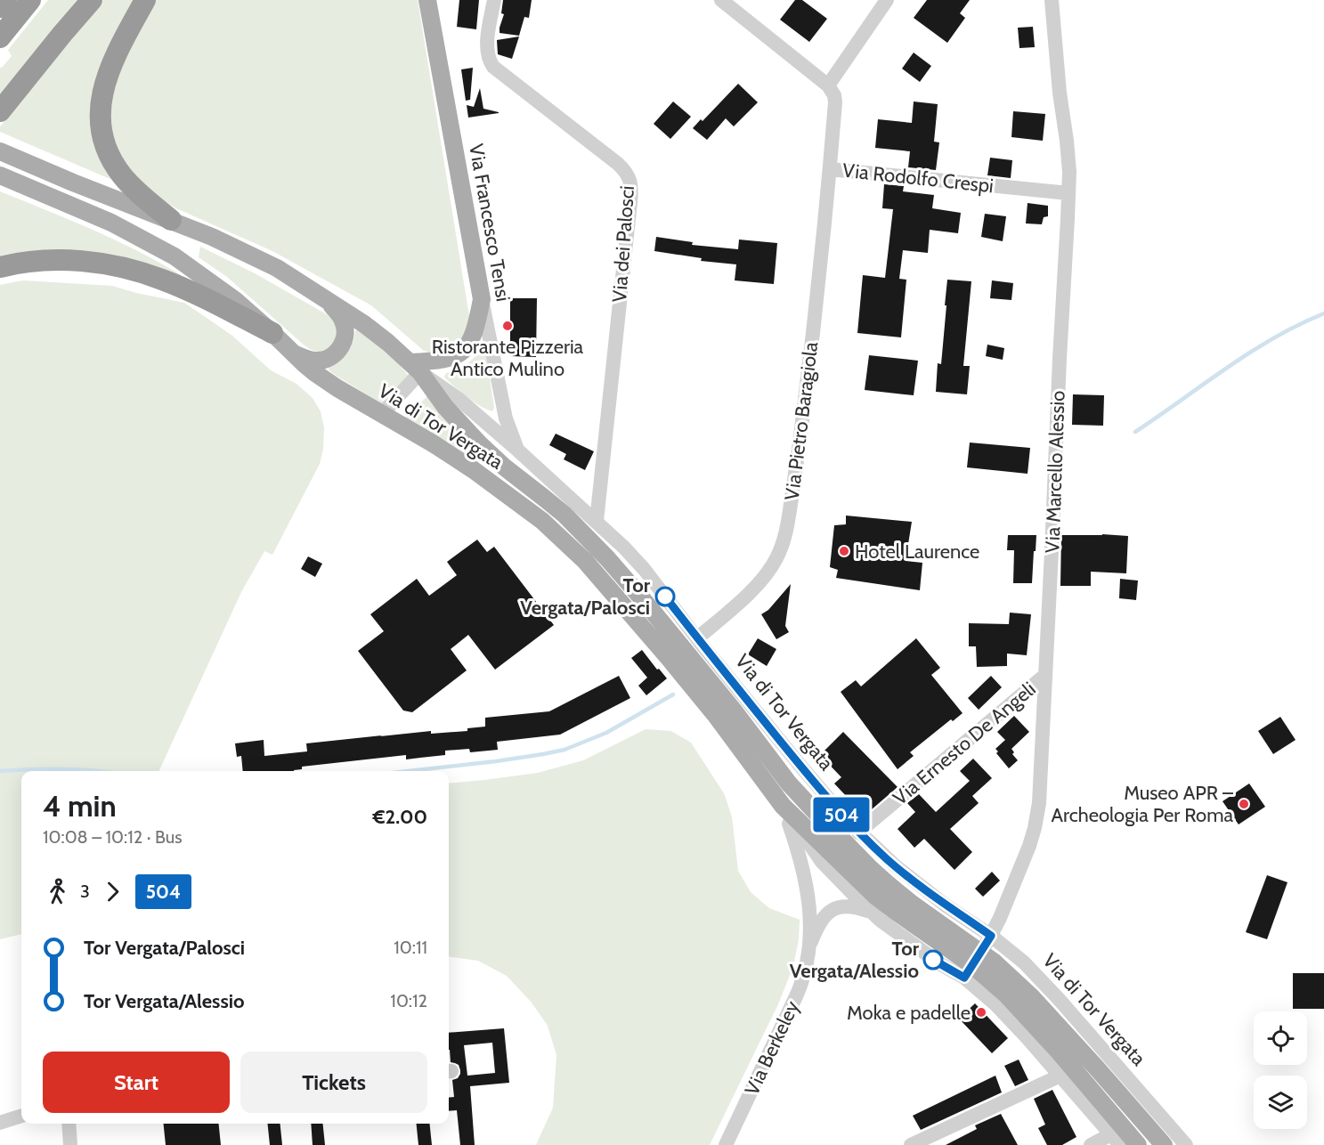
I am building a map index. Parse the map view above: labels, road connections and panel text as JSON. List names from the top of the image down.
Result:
{
  "streets": {
    "main road": ["Via Francesco Tensi", "Via di Tor Vergata"],
    "street": [
      "Via Rodolfo Crespi",
      "Via dei Palosci",
      "Via Pietro Baragiola",
      "Via Marcello Alessio",
      "Via Ernesto De Angeli",
      "Via Berkeley"
    ]
  },
  "crossings": [
    ["Via Rodolfo Crespi", "Via Pietro Baragiola"],
    ["Via Rodolfo Crespi", "Via Marcello Alessio"],
    ["Via Francesco Tensi", "Via di Tor Vergata"],
    ["Via dei Palosci", "Via di Tor Vergata"],
    ["Via Pietro Baragiola", "Via di Tor Vergata"],
    ["Via di Tor Vergata", "Via Marcello Alessio"],
    ["Via di Tor Vergata", "Via Ernesto De Angeli"],
    ["Via di Tor Vergata", "Via Berkeley"],
    ["Via Marcello Alessio", "Via Ernesto De Angeli"]
  ],
  "places": [
    "Ristorante Pizzeria Antico Mulino",
    "Hotel Laurence",
    "Tor Vergata/Palosci",
    "Museo APR – Archeologia Per Roma",
    "Tor Vergata/Alessio",
    "Moka e padelle"
  ],
  "lines": ["bus line 504"],
  "page": {
    "on_map": "504",
    "heading": ["4 min", "10:08 – 10:12 · Bus", "€2.00"],
    "legs": ["3", "504"],
    "list": [
      {
        "name": "Tor Vergata/Palosci",
        "value": "10:11"
      },
      {
        "name": "Tor Vergata/Alessio",
        "value": "10:12"
      }
    ],
    "buttons": ["Start", "Tickets"]
  }
}
